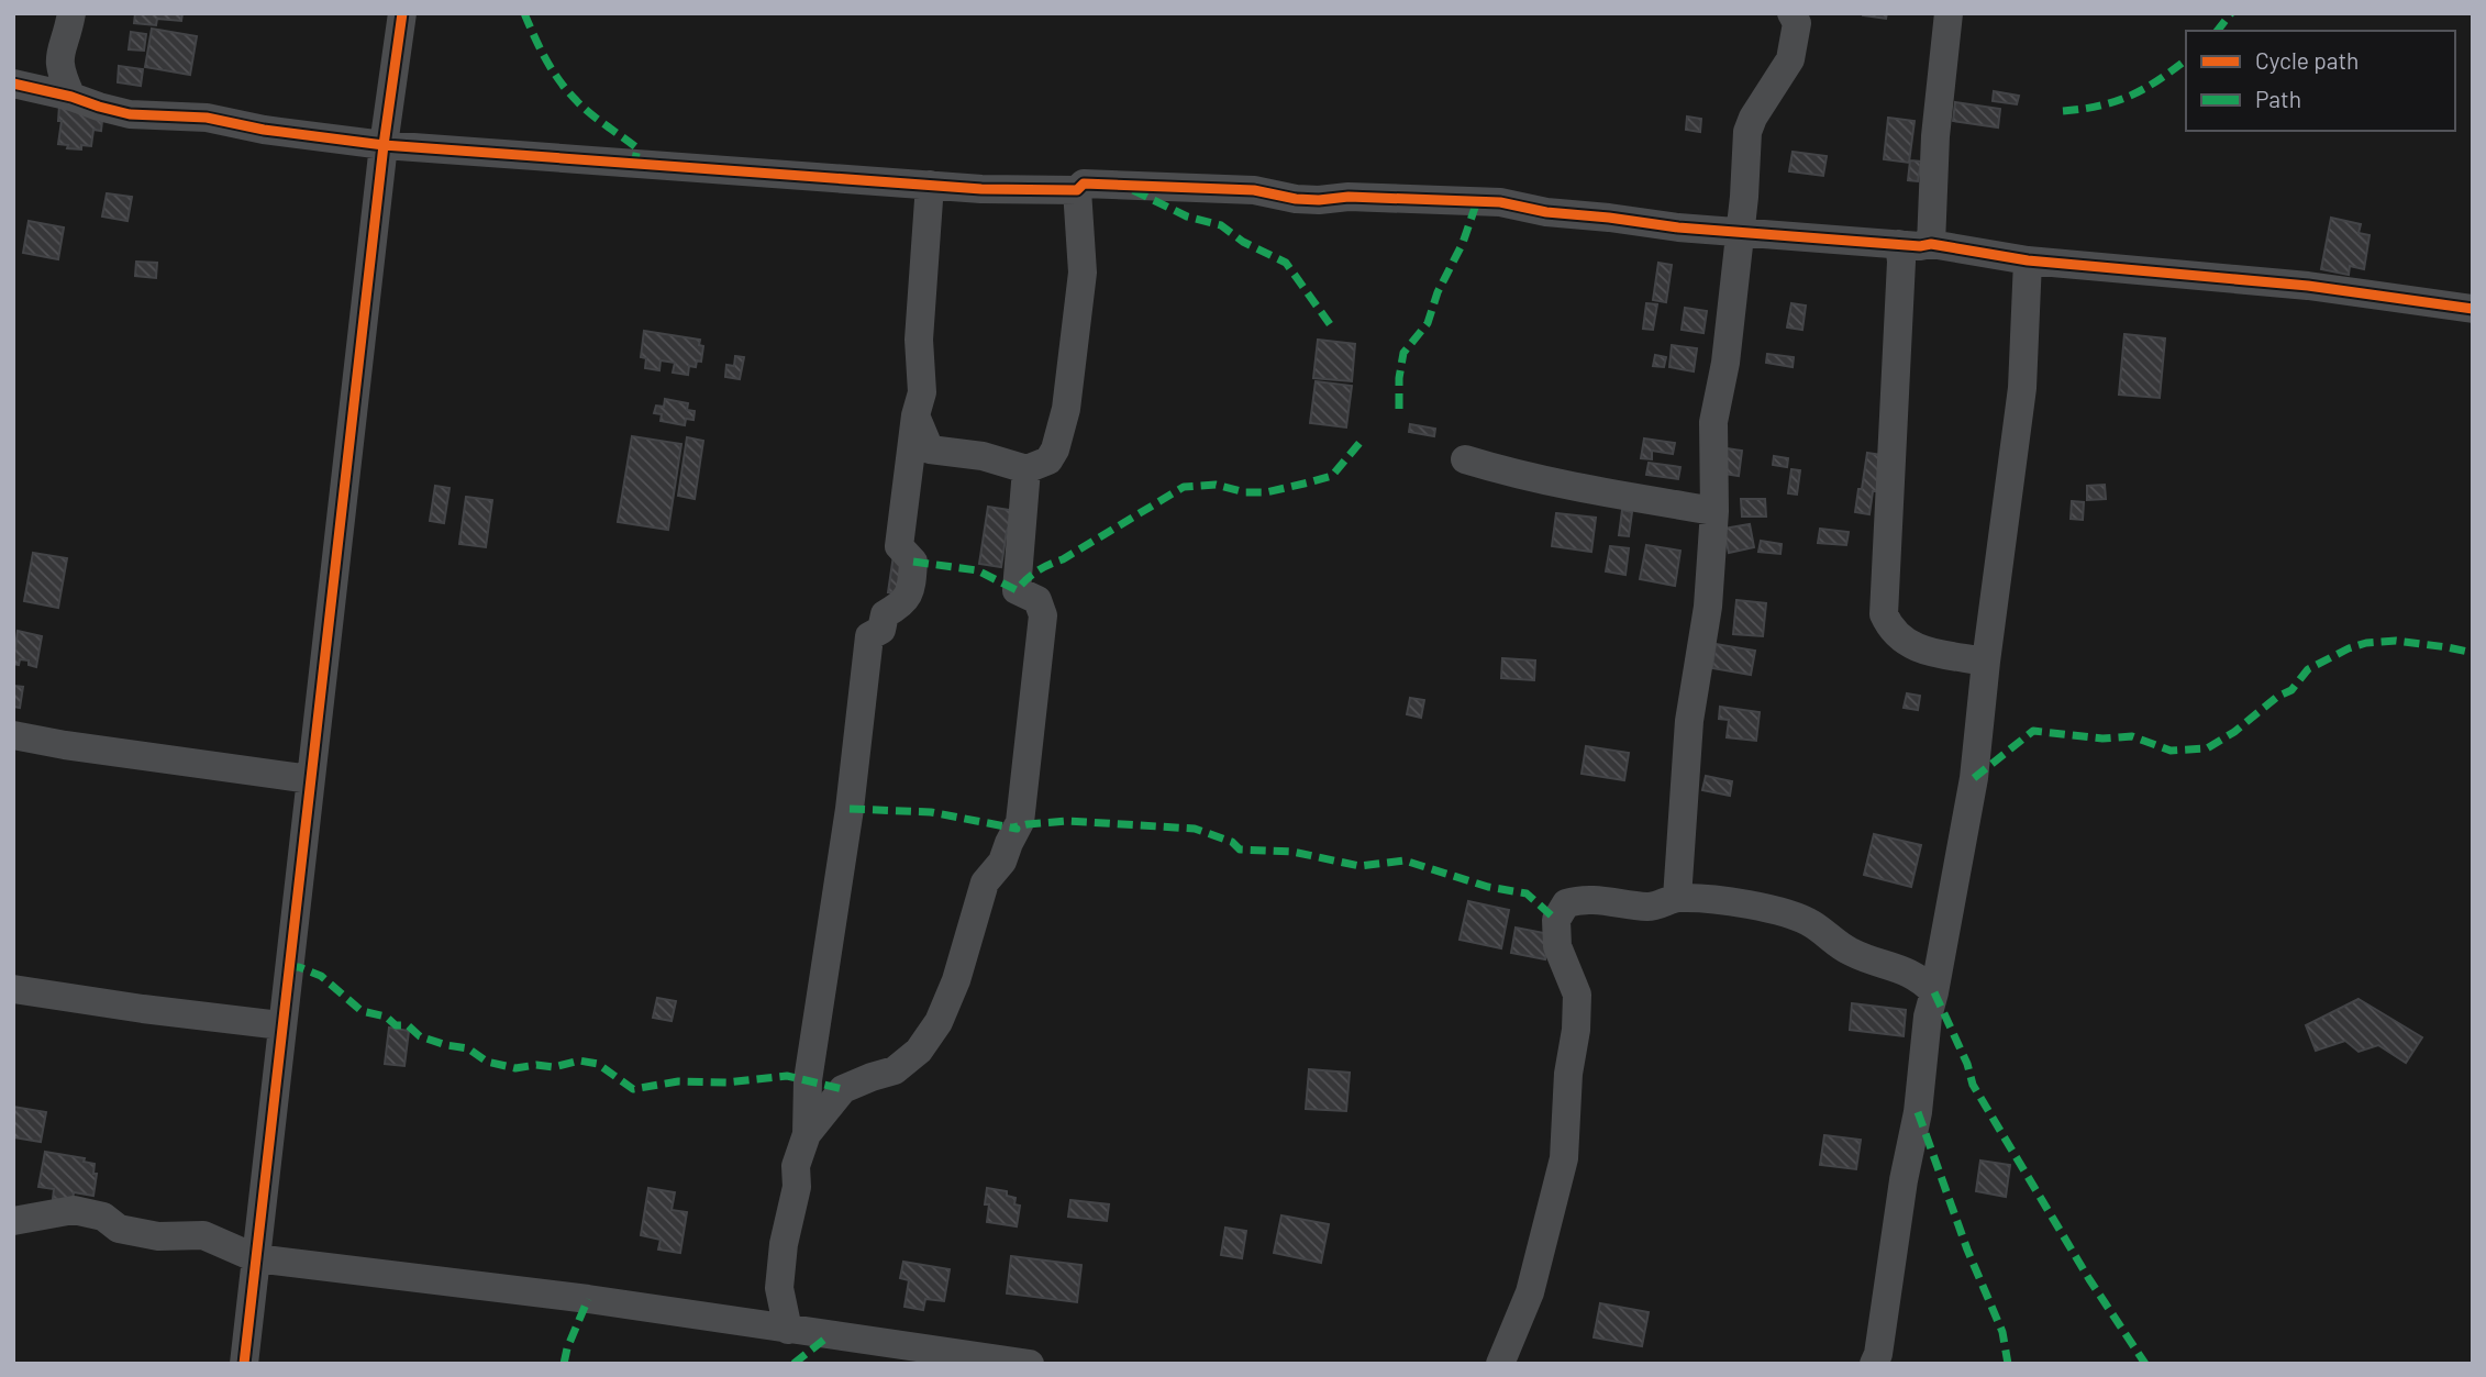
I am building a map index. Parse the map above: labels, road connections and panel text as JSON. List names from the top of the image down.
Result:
{
  "legend": ["Cycle path", "Path"]
}
